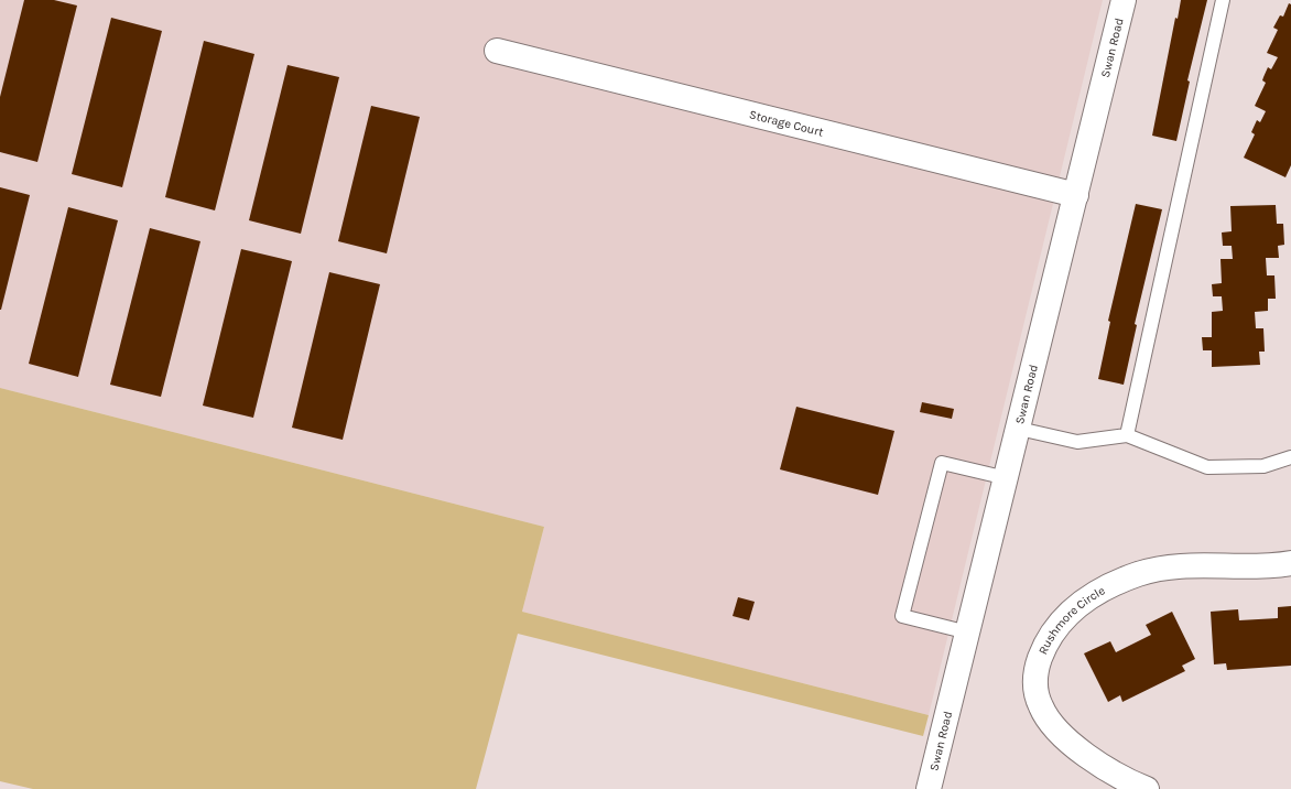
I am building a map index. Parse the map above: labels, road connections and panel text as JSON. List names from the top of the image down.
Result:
{
  "streets": {
    "street": ["Swan Road", "Storage Court", "Rushmore Circle"]
  },
  "crossings": [
    ["Swan Road", "Storage Court"]
  ]
}
